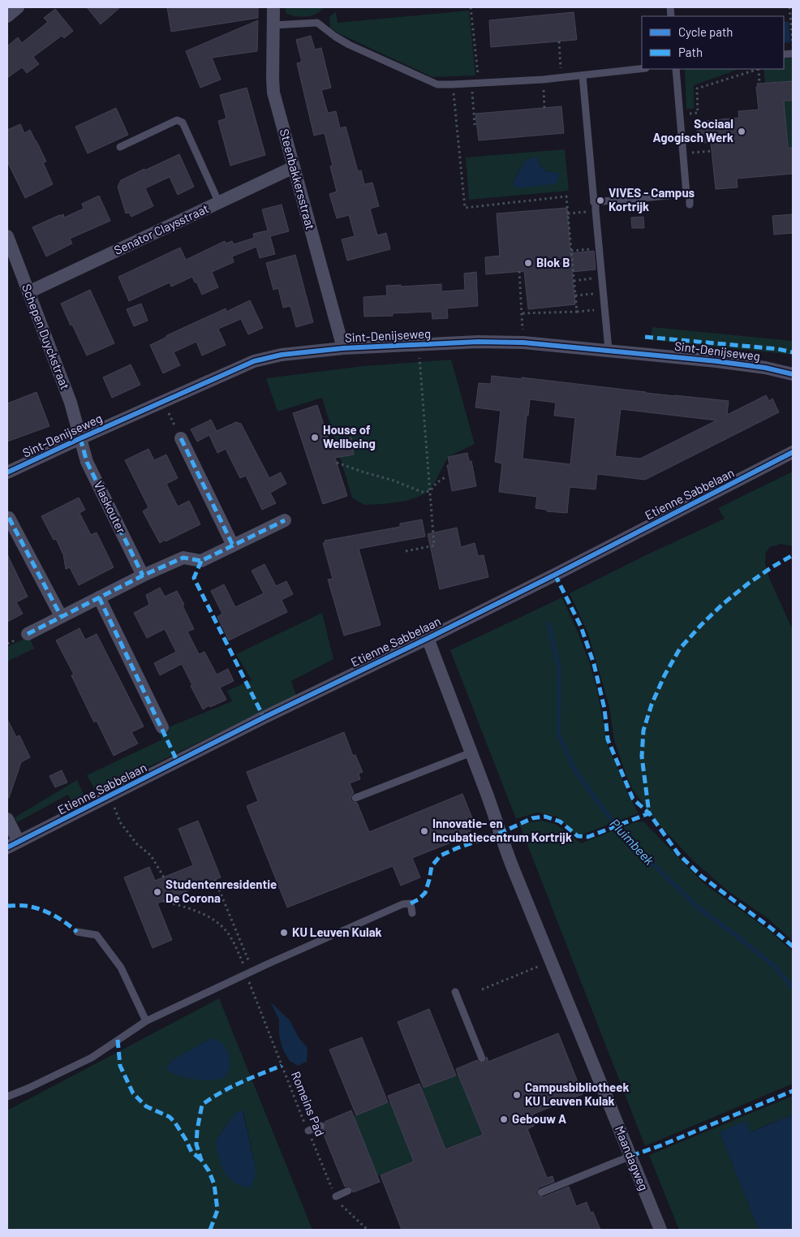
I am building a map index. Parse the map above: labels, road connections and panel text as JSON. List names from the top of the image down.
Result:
{
  "streets": {
    "street": [
      "Steenbakkersstraat",
      "Senator Claysstraat",
      "Sint-Denijseweg",
      "Schepen Duyckstraat",
      "Etienne Sabbelaan",
      "Vlaskouter",
      "Maandagweg"
    ],
    "path": ["Romeins Pad"]
  },
  "crossings": [
    ["Steenbakkersstraat", "Senator Claysstraat"],
    ["Steenbakkersstraat", "Sint-Denijseweg"],
    ["Senator Claysstraat", "Schepen Duyckstraat"],
    ["Sint-Denijseweg", "Schepen Duyckstraat"],
    ["Sint-Denijseweg", "Vlaskouter"],
    ["Schepen Duyckstraat", "Vlaskouter"],
    ["Etienne Sabbelaan", "Maandagweg"]
  ],
  "water": ["Pluimbeek"],
  "places": [
    "Sociaal Agogisch Werk",
    "VIVES - Campus Kortrijk",
    "Blok B",
    "House of Wellbeing",
    "Innovatie- en Incubatiecentrum Kortrijk",
    "Studentenresidentie De Corona",
    "KU Leuven Kulak",
    "Campusbibliotheek KU Leuven Kulak",
    "Gebouw A"
  ],
  "legend": ["Cycle path", "Path"]
}
